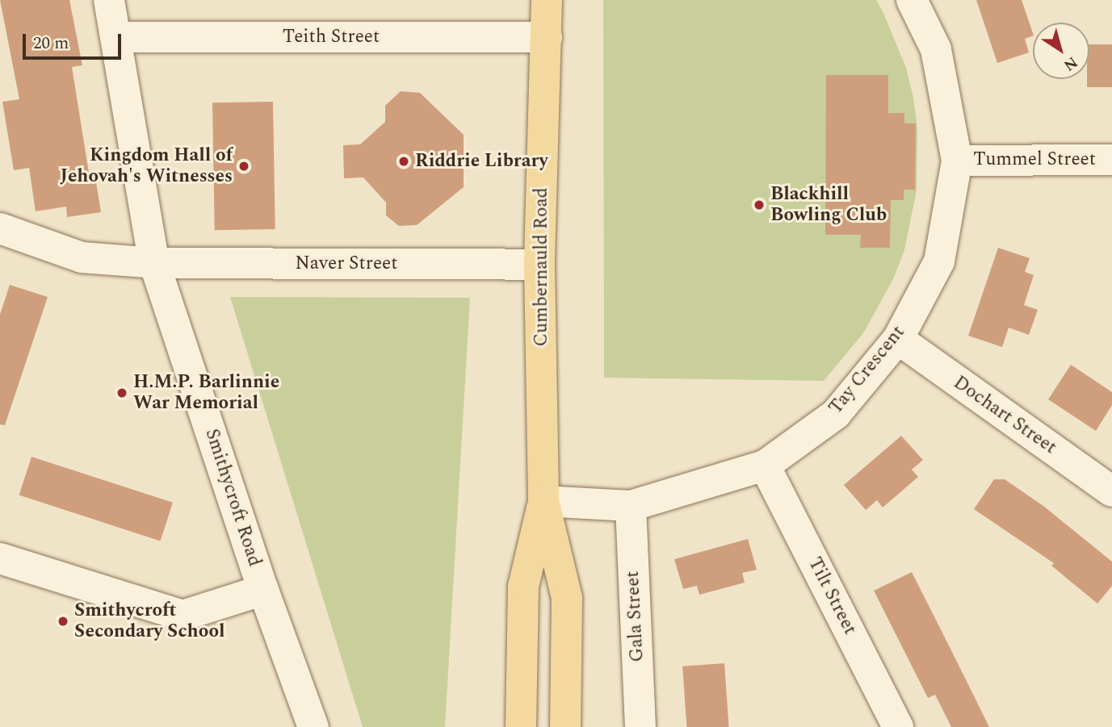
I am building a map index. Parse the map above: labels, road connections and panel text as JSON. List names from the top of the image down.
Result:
{
  "streets": {
    "main road": ["Cumbernauld Road"],
    "street": [
      "Teith Street",
      "Tummel Street",
      "Naver Street",
      "Tay Crescent",
      "Dochart Street",
      "Smithycroft Road",
      "Tilt Street",
      "Gala Street"
    ]
  },
  "crossings": [
    ["Teith Street", "Cumbernauld Road"],
    ["Teith Street", "Smithycroft Road"],
    ["Tummel Street", "Tay Crescent"],
    ["Naver Street", "Cumbernauld Road"],
    ["Naver Street", "Smithycroft Road"],
    ["Cumbernauld Road", "Tay Crescent"],
    ["Tay Crescent", "Dochart Street"],
    ["Tay Crescent", "Tilt Street"],
    ["Tay Crescent", "Gala Street"]
  ],
  "places": [
    "Riddrie Library",
    "Kingdom Hall of Jehovah's Witnesses",
    "Blackhill Bowling Club",
    "H.M.P. Barlinnie War Memorial",
    "Smithycroft Secondary School"
  ],
  "scale_bar": "20 m",
  "north": "bottom right"
}
